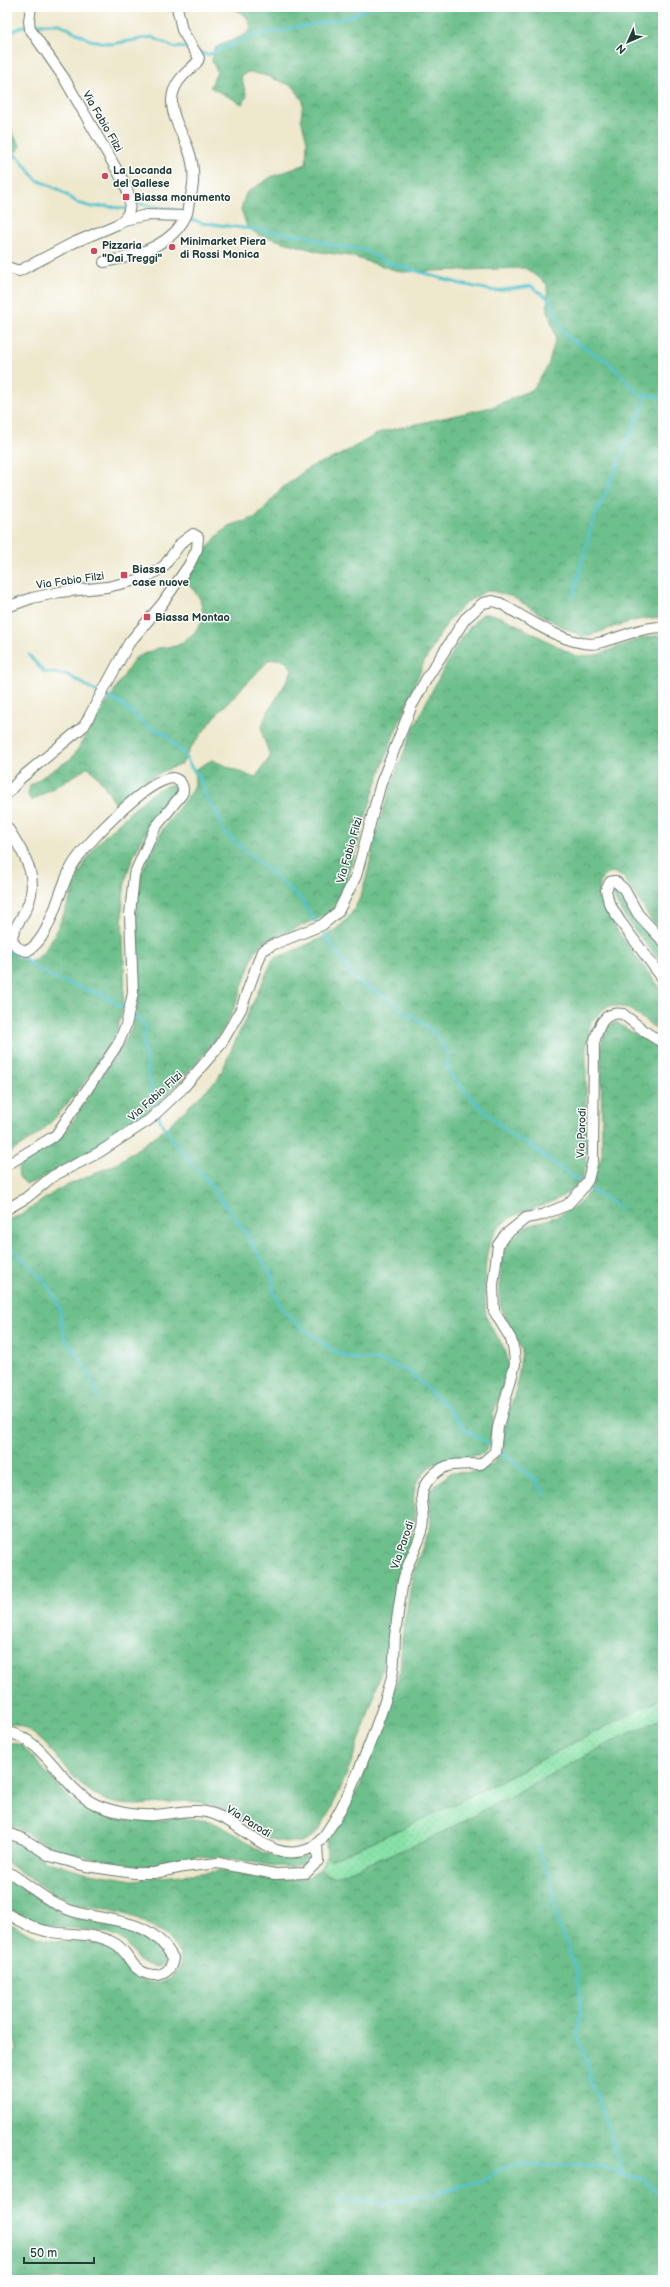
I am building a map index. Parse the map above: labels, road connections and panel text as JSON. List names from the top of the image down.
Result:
{
  "streets": {
    "street": ["Via Fabio Filzi", "Via Parodi"]
  },
  "places": {
    "other": ["La Locanda del Gallese", "Minimarket Piera di Rossi Monica", "Pizzaria \"Dai Treggi\""],
    "transit": ["Biassa monumento", "Biassa case nuove", "Biassa Montao"]
  },
  "scale_bar": "50 m",
  "north": "bottom left"
}
